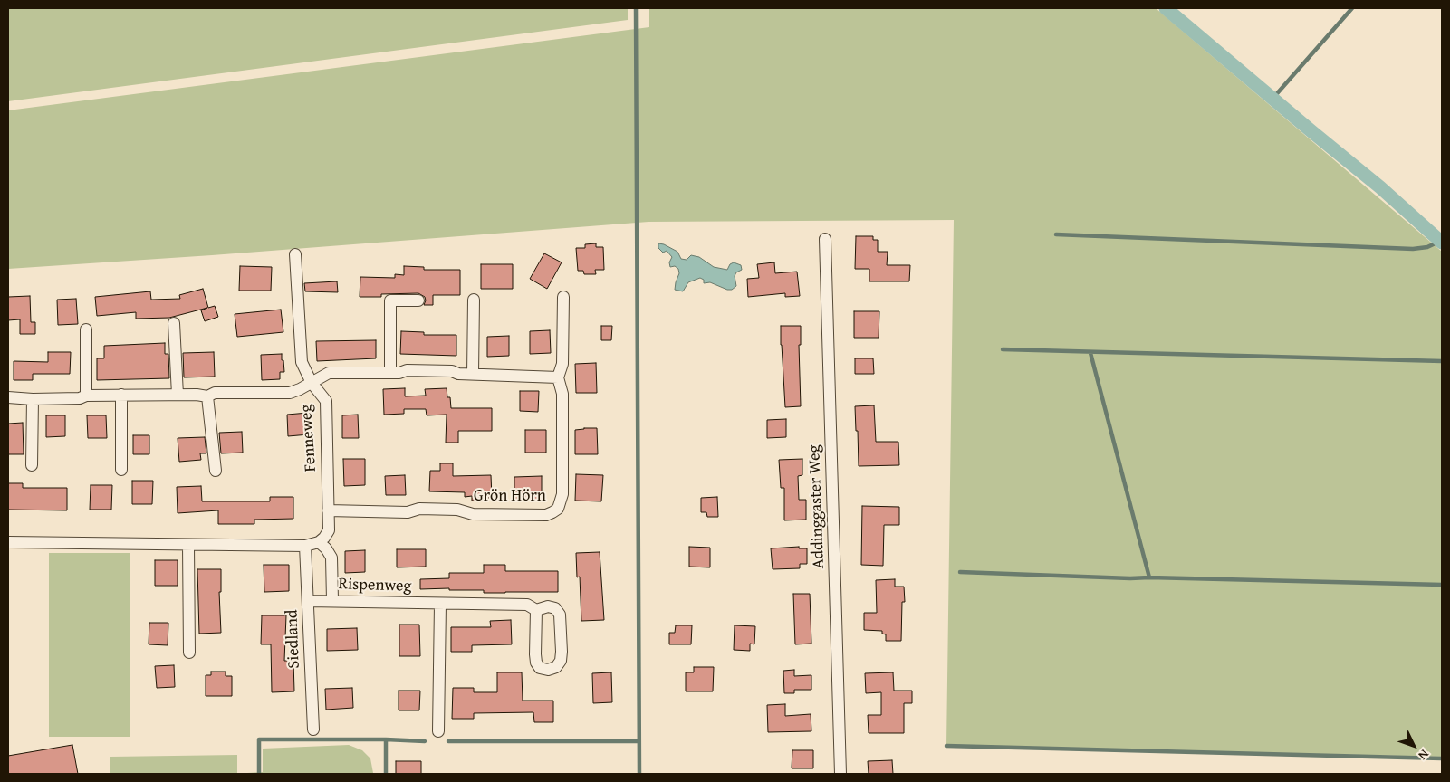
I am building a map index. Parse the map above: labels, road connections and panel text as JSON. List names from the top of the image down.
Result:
{
  "streets": {
    "street": [
      "Fenneweg",
      "Grön Hörn",
      "Addinggaster Weg",
      "Rispenweg",
      "Siedland"
    ]
  },
  "crossings": [
    ["Fenneweg", "Grön Hörn"],
    ["Rispenweg", "Siedland"]
  ],
  "north": "bottom right"
}
